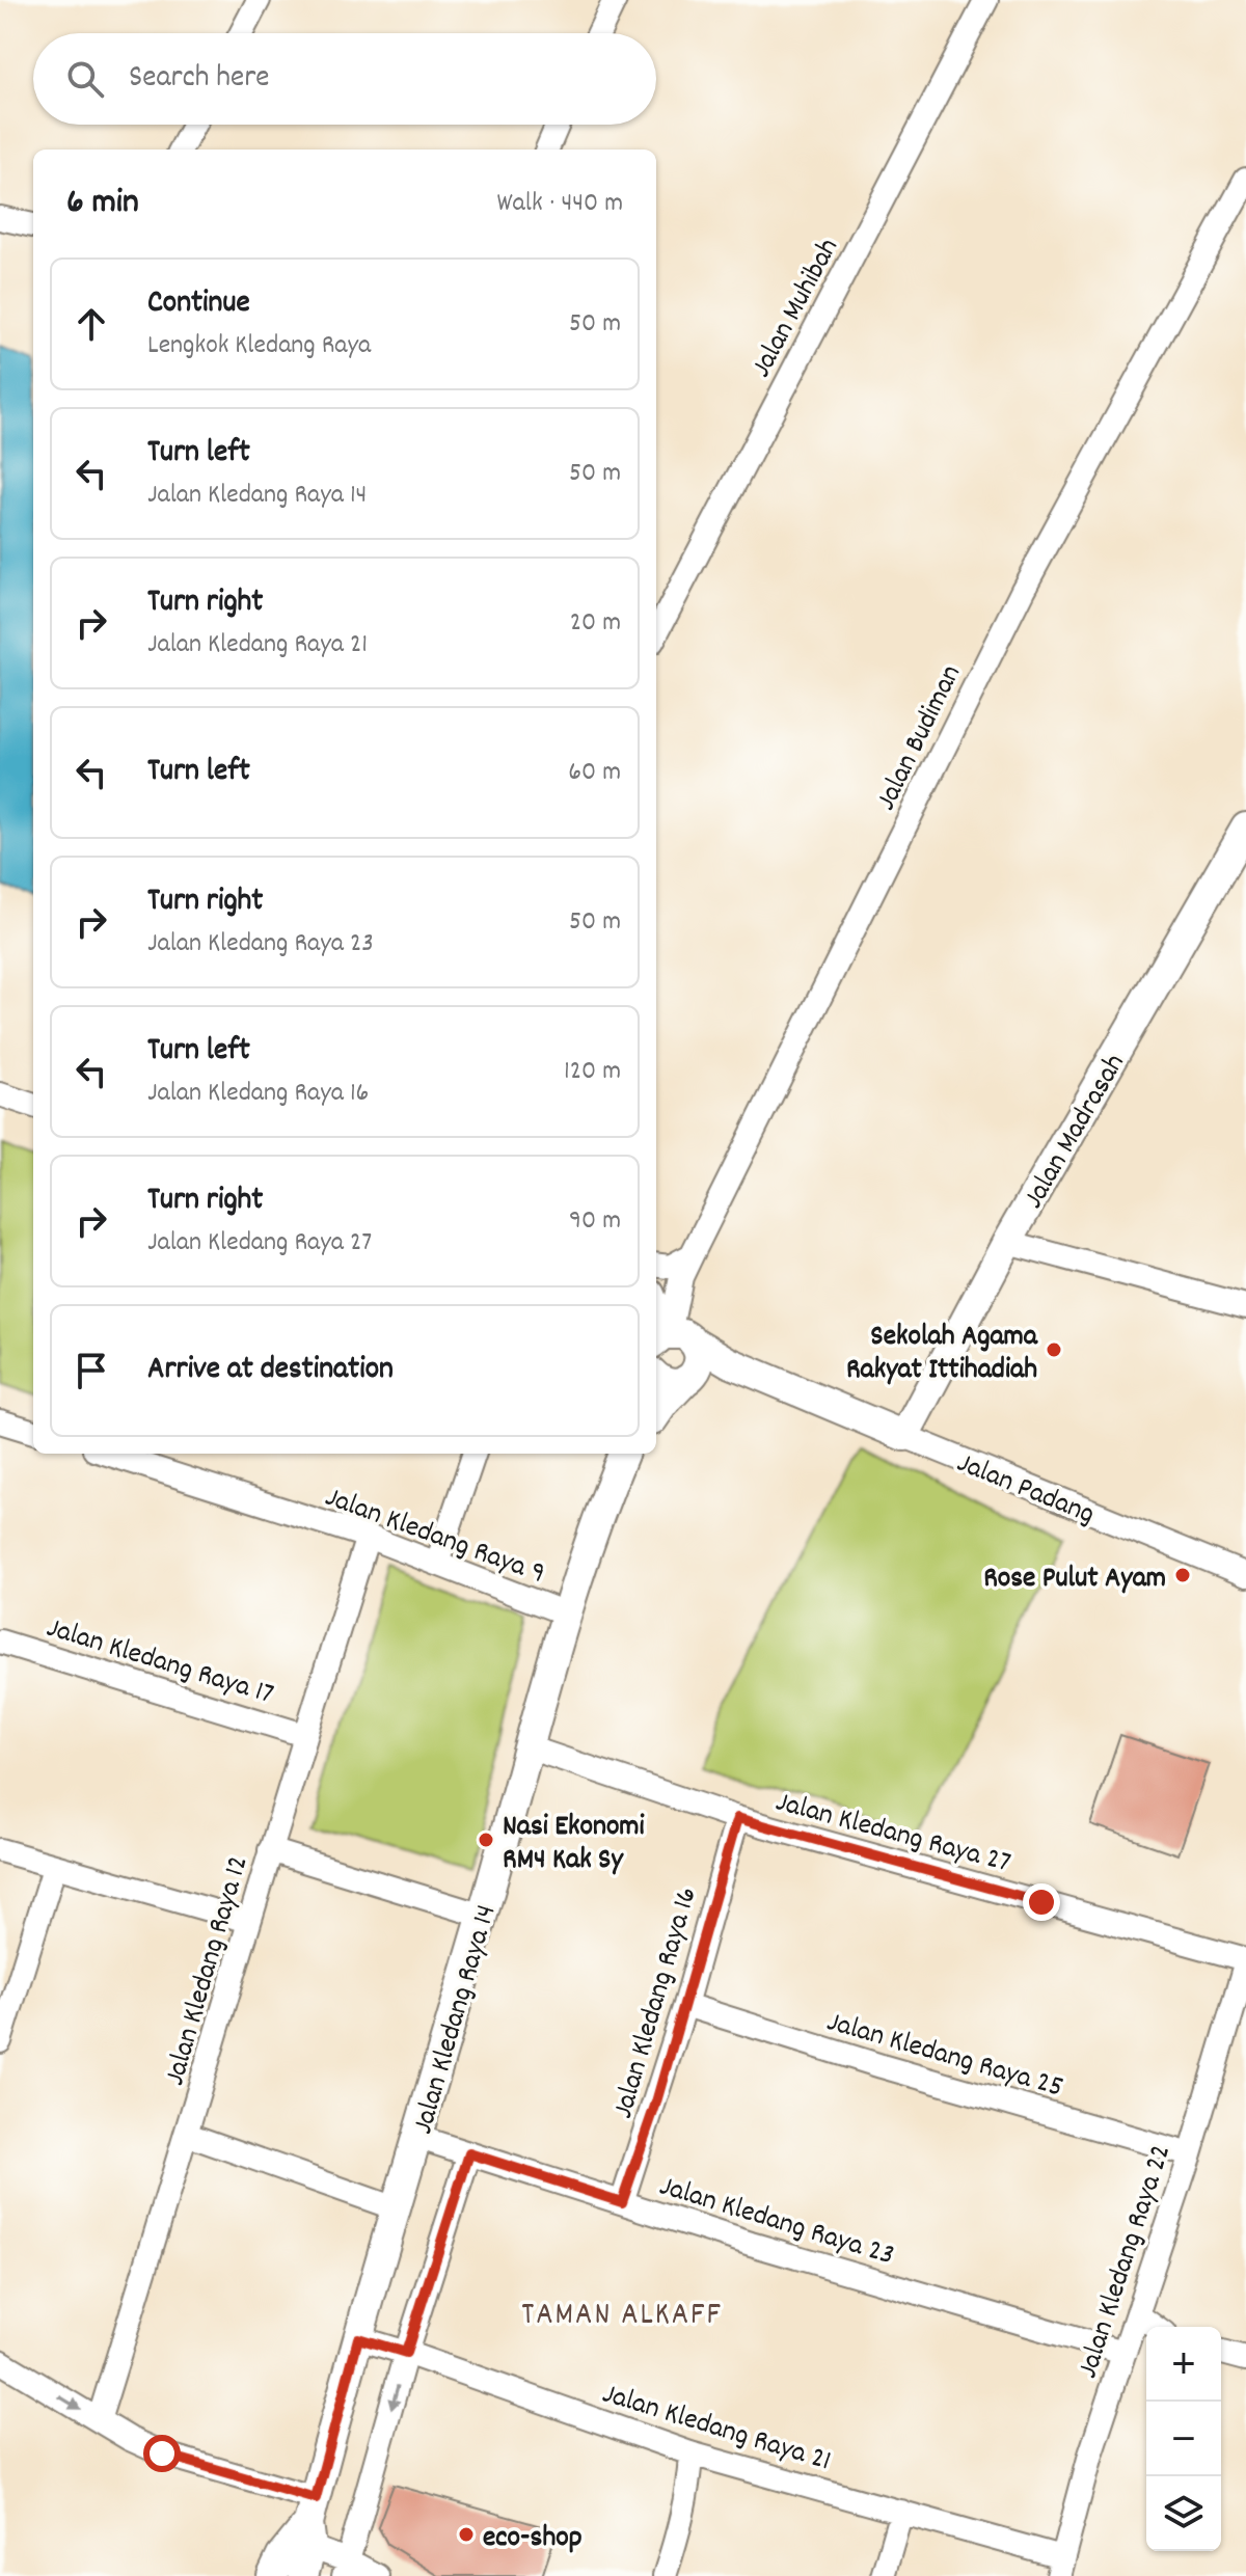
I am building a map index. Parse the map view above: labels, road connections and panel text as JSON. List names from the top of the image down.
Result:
{
  "streets": {
    "street": [
      "Jalan Muhibah",
      "Jalan Budiman",
      "Jalan Madrasah",
      "Jalan Padang",
      "Jalan Kledang Raya 9",
      "Jalan Kledang Raya 17",
      "Jalan Kledang Raya 27",
      "Jalan Kledang Raya 12",
      "Jalan Kledang Raya 16",
      "Jalan Kledang Raya 14",
      "Jalan Kledang Raya 25",
      "Jalan Kledang Raya 23",
      "Jalan Kledang Raya 22",
      "Jalan Kledang Raya 21"
    ]
  },
  "crossings": [
    ["Jalan Budiman", "Jalan Padang"],
    ["Jalan Madrasah", "Jalan Padang"],
    ["Jalan Kledang Raya 9", "Jalan Kledang Raya 12"],
    ["Jalan Kledang Raya 9", "Jalan Kledang Raya 14"],
    ["Jalan Kledang Raya 17", "Jalan Kledang Raya 12"],
    ["Jalan Kledang Raya 27", "Jalan Kledang Raya 16"],
    ["Jalan Kledang Raya 27", "Jalan Kledang Raya 14"],
    ["Jalan Kledang Raya 27", "Jalan Kledang Raya 22"],
    ["Jalan Kledang Raya 16", "Jalan Kledang Raya 25"],
    ["Jalan Kledang Raya 16", "Jalan Kledang Raya 23"],
    ["Jalan Kledang Raya 14", "Jalan Kledang Raya 23"],
    ["Jalan Kledang Raya 14", "Jalan Kledang Raya 21"],
    ["Jalan Kledang Raya 25", "Jalan Kledang Raya 22"],
    ["Jalan Kledang Raya 23", "Jalan Kledang Raya 22"],
    ["Jalan Kledang Raya 22", "Jalan Kledang Raya 21"]
  ],
  "districts": ["TAMAN ALKAFF"],
  "places": [
    "Sekolah Agama Rakyat Ittihadiah",
    "Rose Pulut Ayam",
    "Nasi Ekonomi RM4 Kak Sy",
    "eco-shop"
  ],
  "page": {
    "search": "Search here",
    "heading": ["6 min", "Walk · 440 m"],
    "list": [
      ["Continue", "Lengkok Kledang Raya", "50 m"],
      ["Turn left", "Jalan Kledang Raya 14", "50 m"],
      ["Turn right", "Jalan Kledang Raya 21", "20 m"],
      ["Turn left", "60 m"],
      ["Turn right", "Jalan Kledang Raya 23", "50 m"],
      ["Turn left", "Jalan Kledang Raya 16", "120 m"],
      ["Turn right", "Jalan Kledang Raya 27", "90 m"],
      "Arrive at destination"
    ],
    "map_buttons": ["+", "−"]
  }
}
